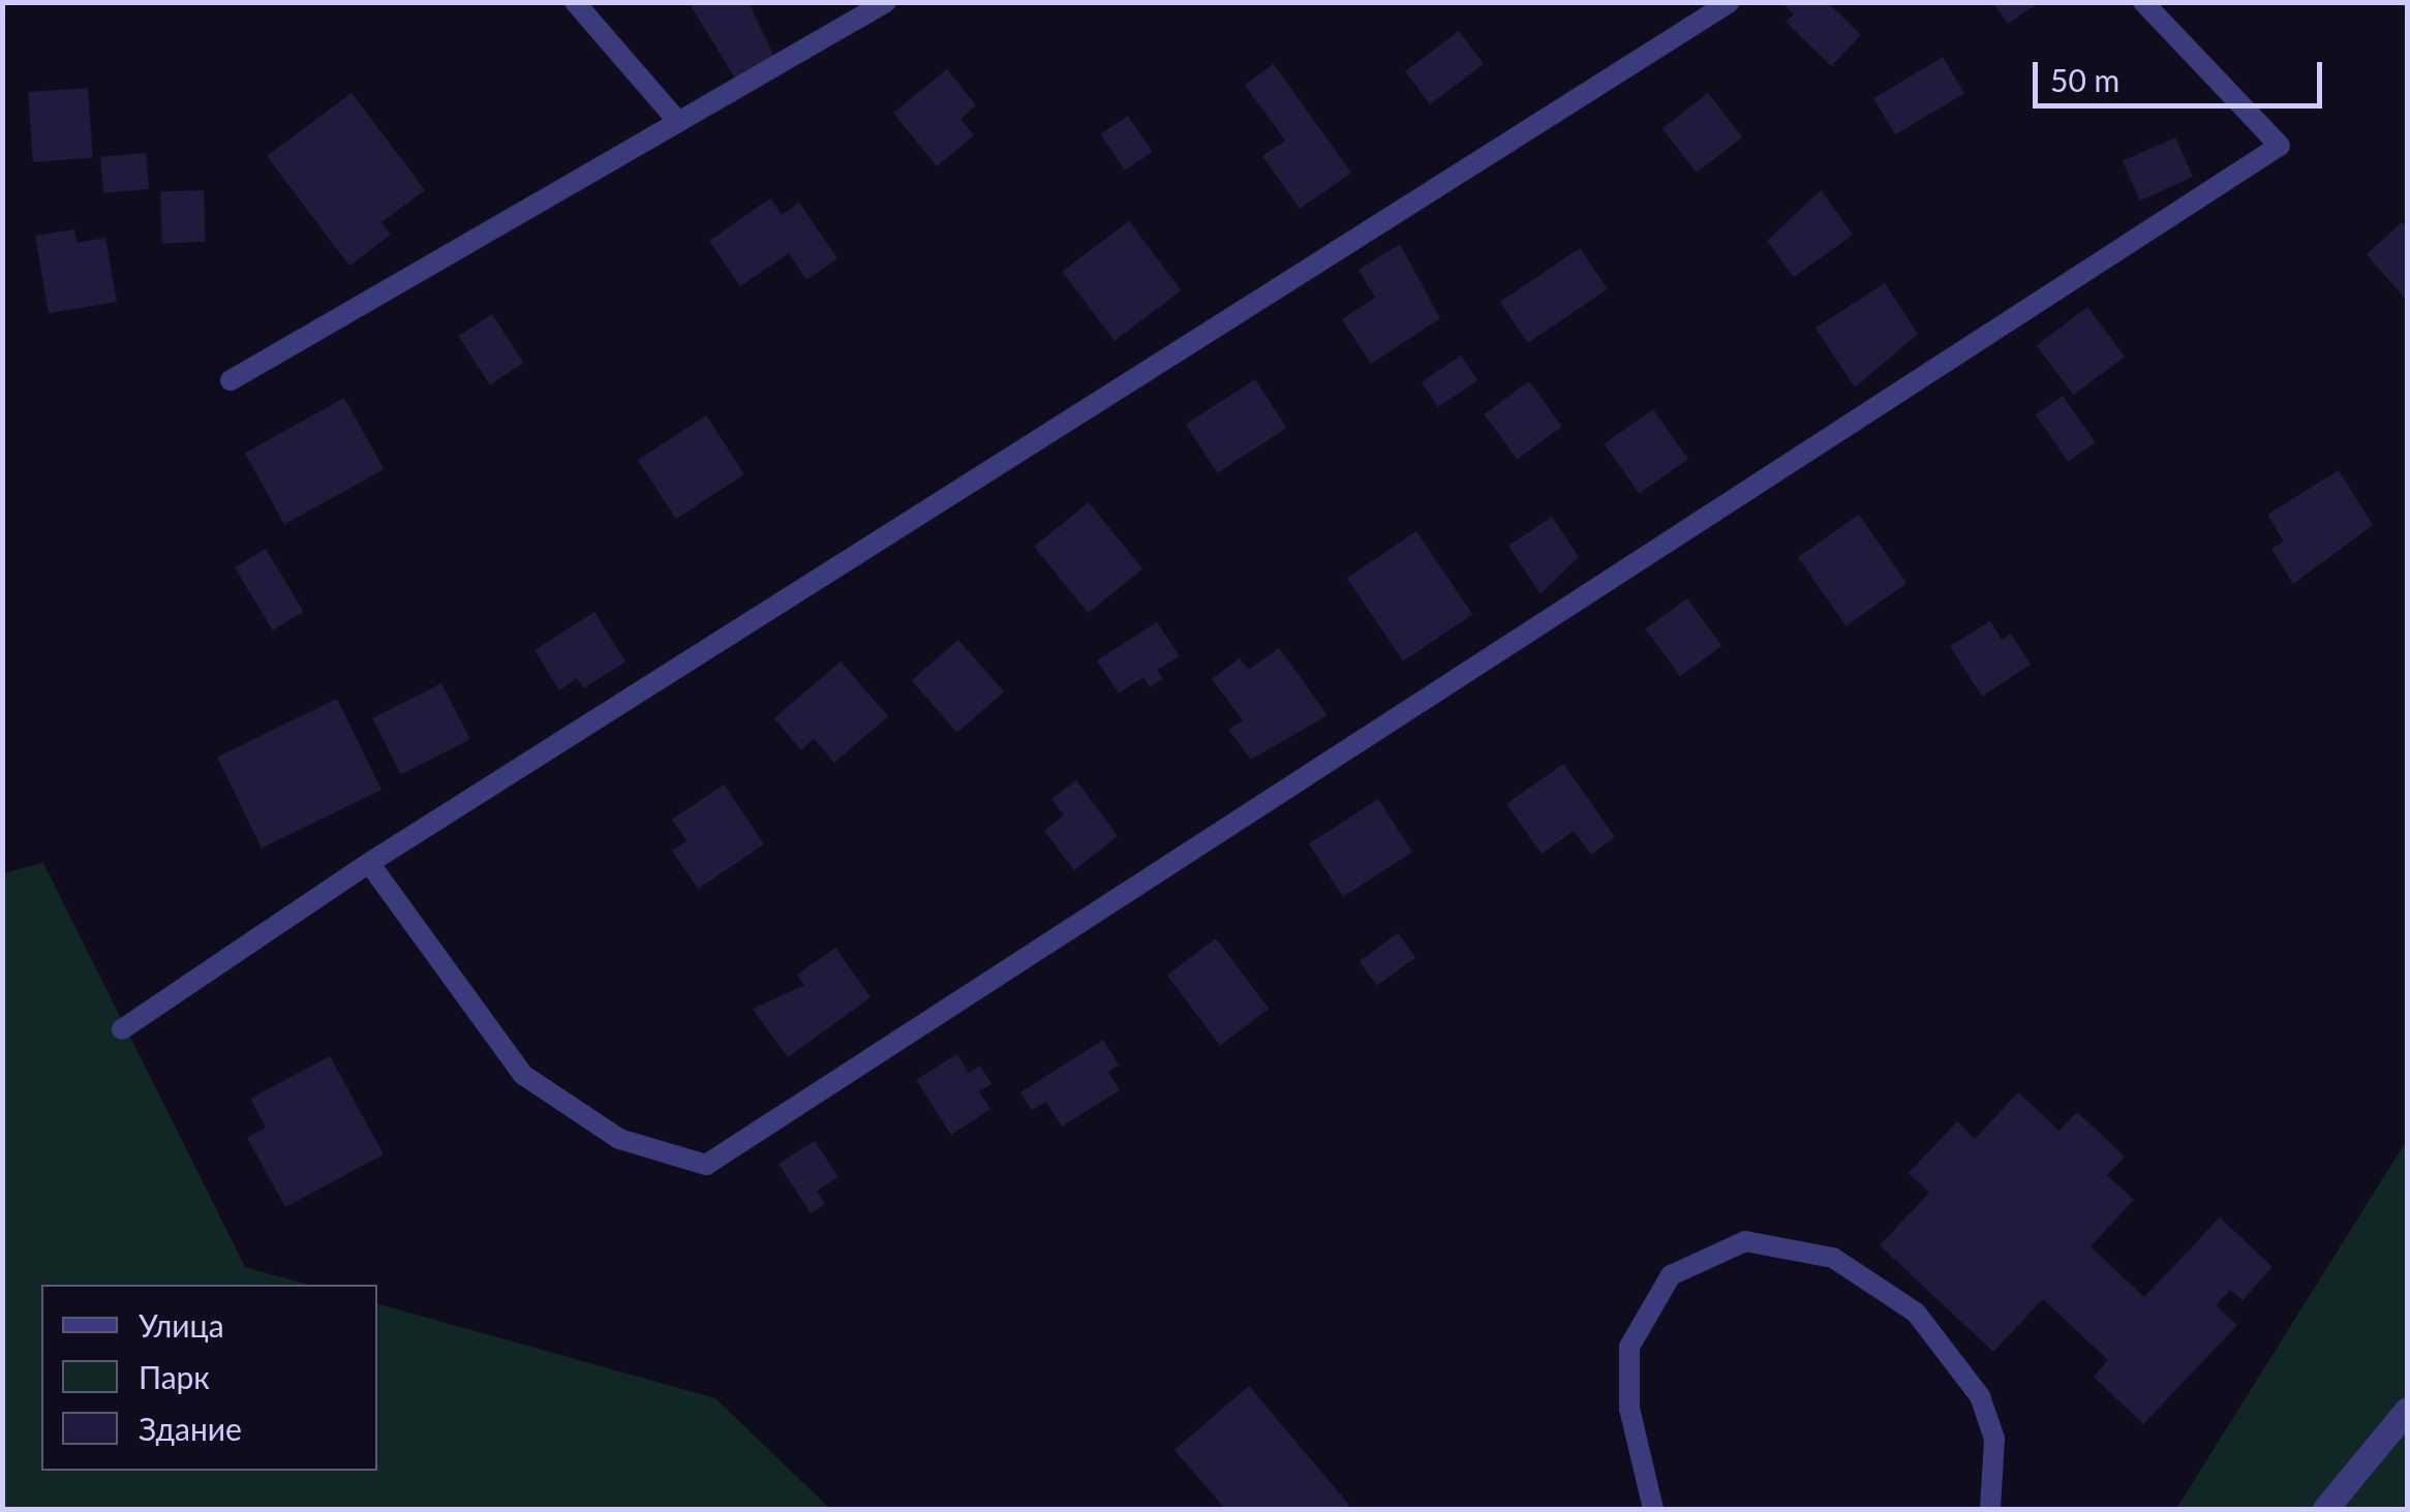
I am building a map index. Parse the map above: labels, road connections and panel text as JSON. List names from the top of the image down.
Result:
{
  "legend": ["Улица", "Парк", "Здание"],
  "scale_bar": "50 m"
}
